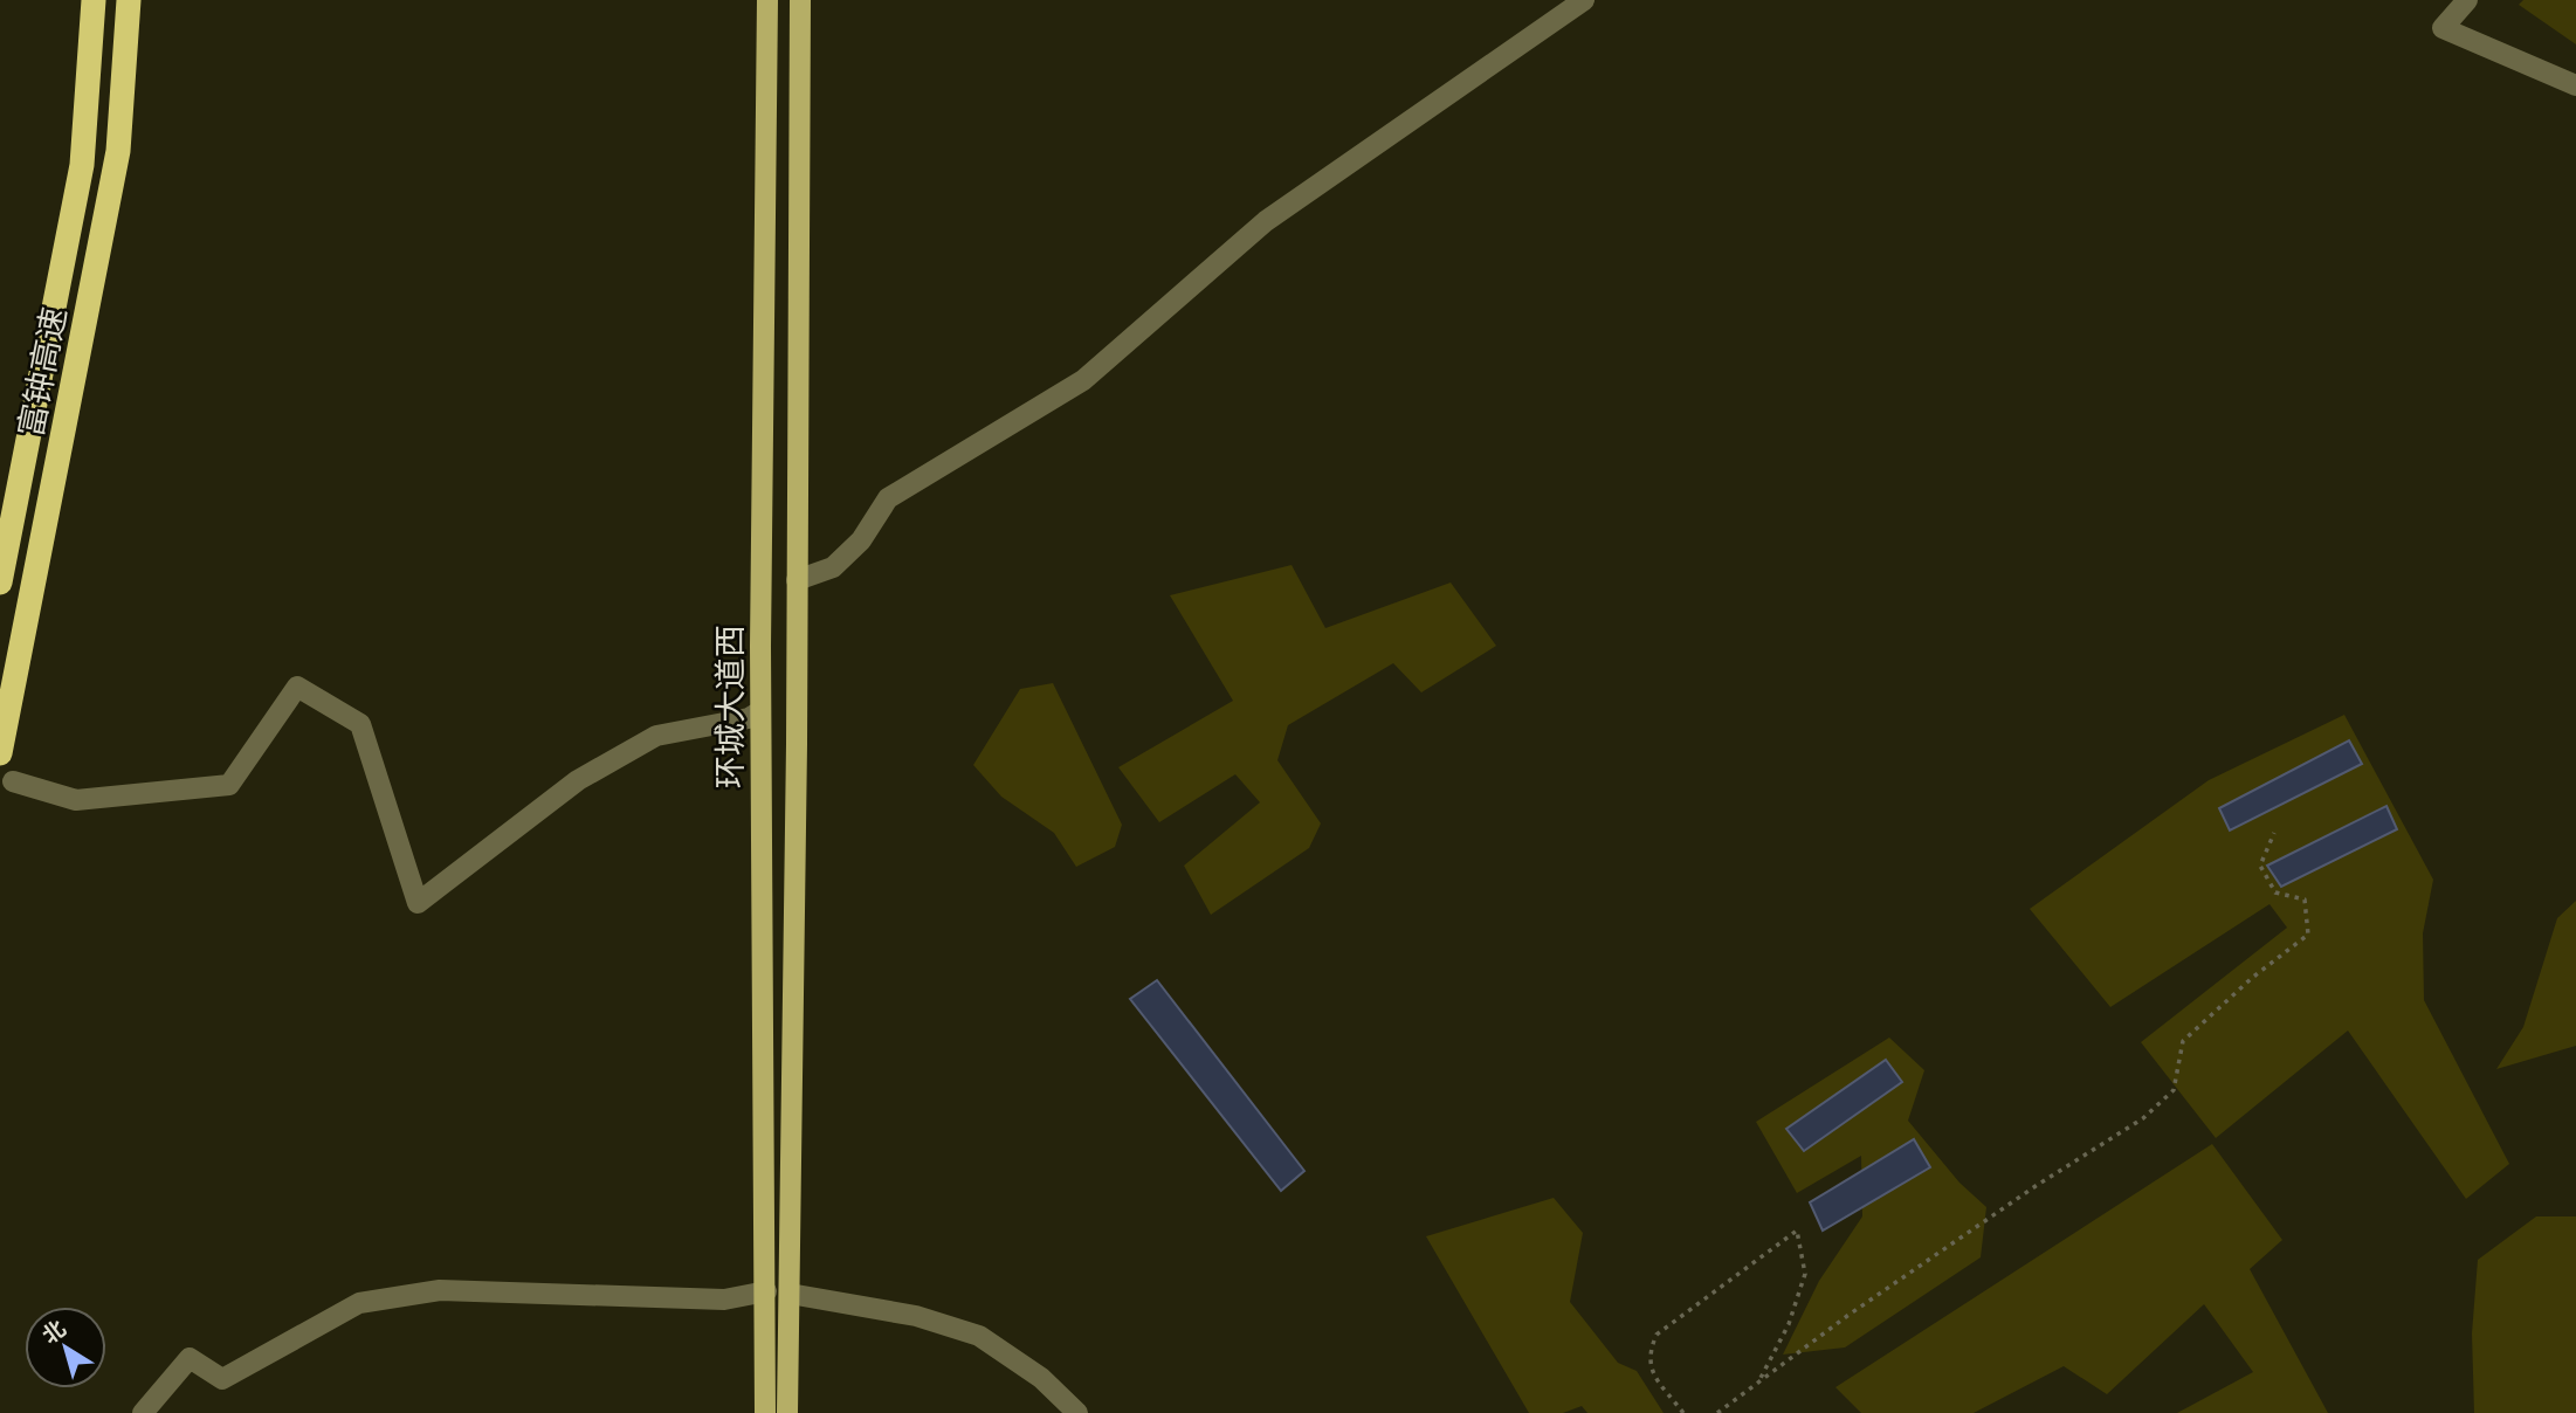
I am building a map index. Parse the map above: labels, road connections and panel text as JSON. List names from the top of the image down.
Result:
{
  "streets": {
    "highway": ["富钟高速"],
    "main road": ["环城大道西"]
  },
  "north": "top left"
}
